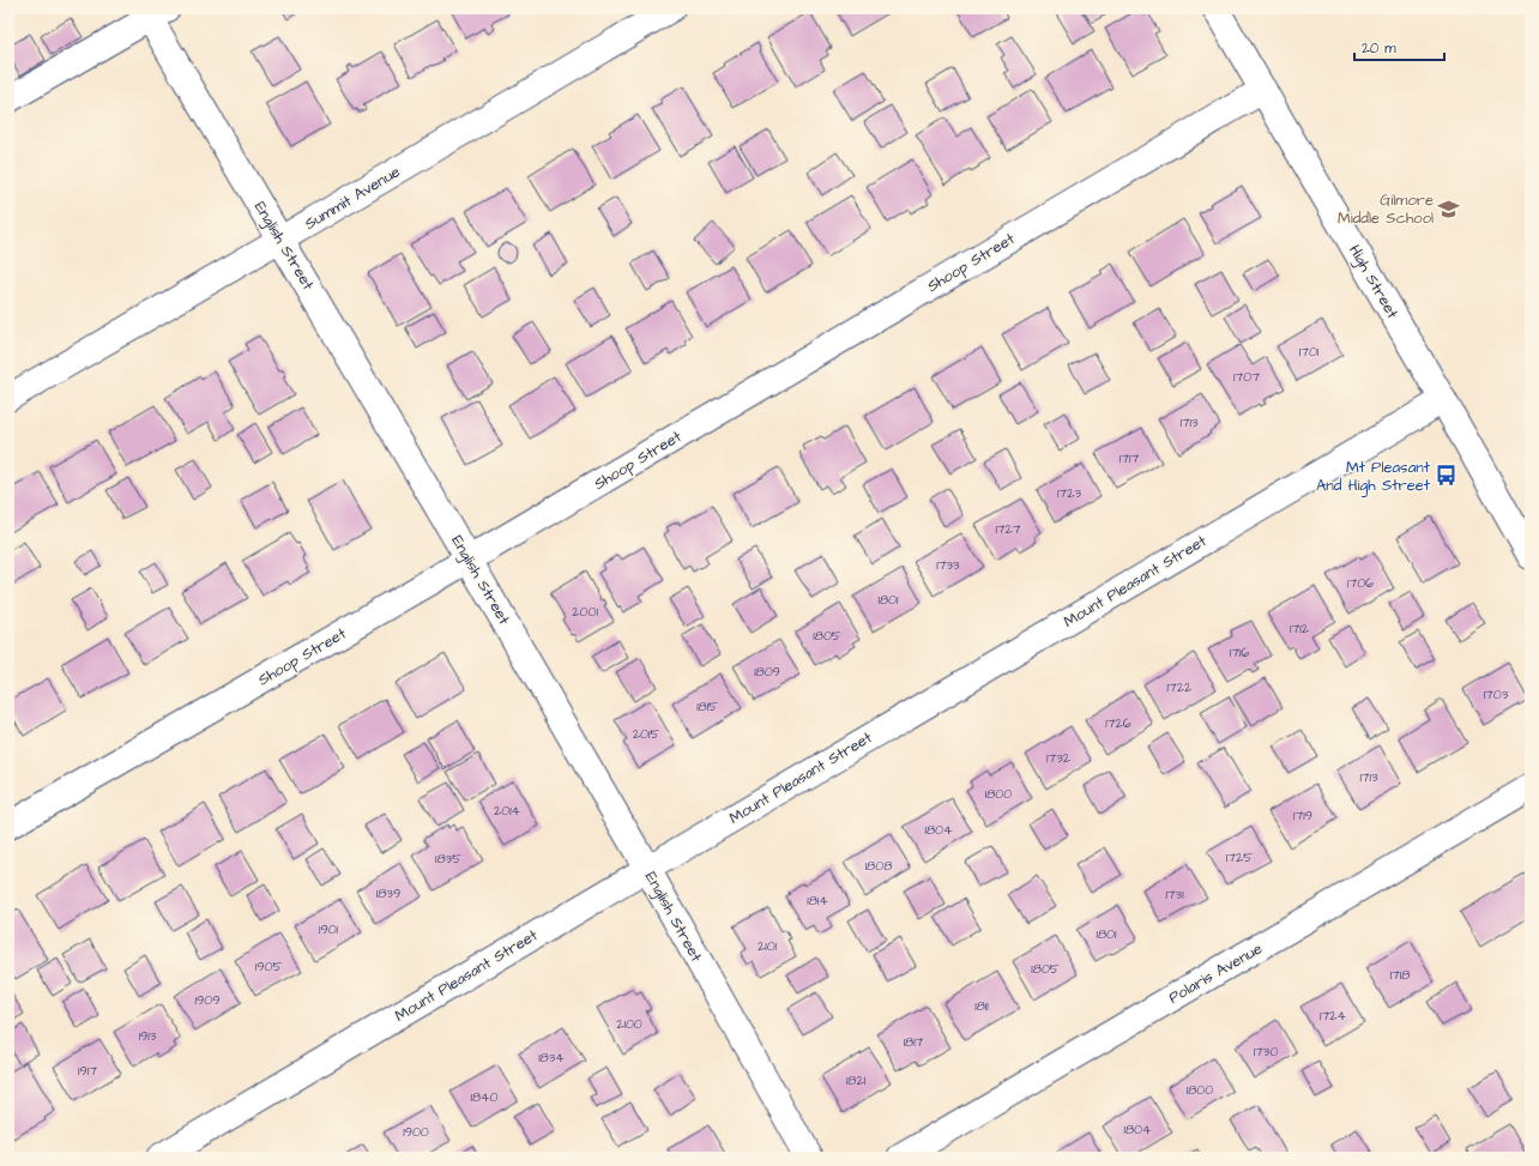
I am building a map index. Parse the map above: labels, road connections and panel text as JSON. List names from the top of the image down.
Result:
{
  "streets": {
    "street": [
      "Summit Avenue",
      "English Street",
      "Shoop Street",
      "High Street",
      "Mount Pleasant Street",
      "Polaris Avenue"
    ]
  },
  "crossings": [
    ["Summit Avenue", "English Street"],
    ["English Street", "Shoop Street"],
    ["English Street", "Mount Pleasant Street"],
    ["Shoop Street", "High Street"],
    ["High Street", "Mount Pleasant Street"]
  ],
  "places": {
    "school or university": ["Gilmore Middle School"],
    "bus stop": ["Mt Pleasant And High Street"]
  },
  "house_numbers": [
    "1701",
    "1707",
    "1713",
    "1717",
    "1723",
    "1727",
    "1733",
    "1706",
    "1801",
    "2001",
    "1712",
    "1805",
    "1716",
    "1809",
    "1722",
    "1703",
    "1815",
    "1726",
    "2015",
    "1732",
    "1713",
    "1800",
    "2014",
    "1719",
    "1804",
    "1725",
    "1835",
    "1808",
    "1839",
    "1731",
    "1814",
    "1901",
    "1801",
    "2101",
    "1905",
    "1805",
    "1718",
    "1909",
    "1811",
    "1724",
    "2100",
    "1913",
    "1817",
    "1730",
    "1834",
    "1917",
    "1821",
    "1800",
    "1840",
    "1804",
    "1900"
  ],
  "scale_bar": "20 m"
}
